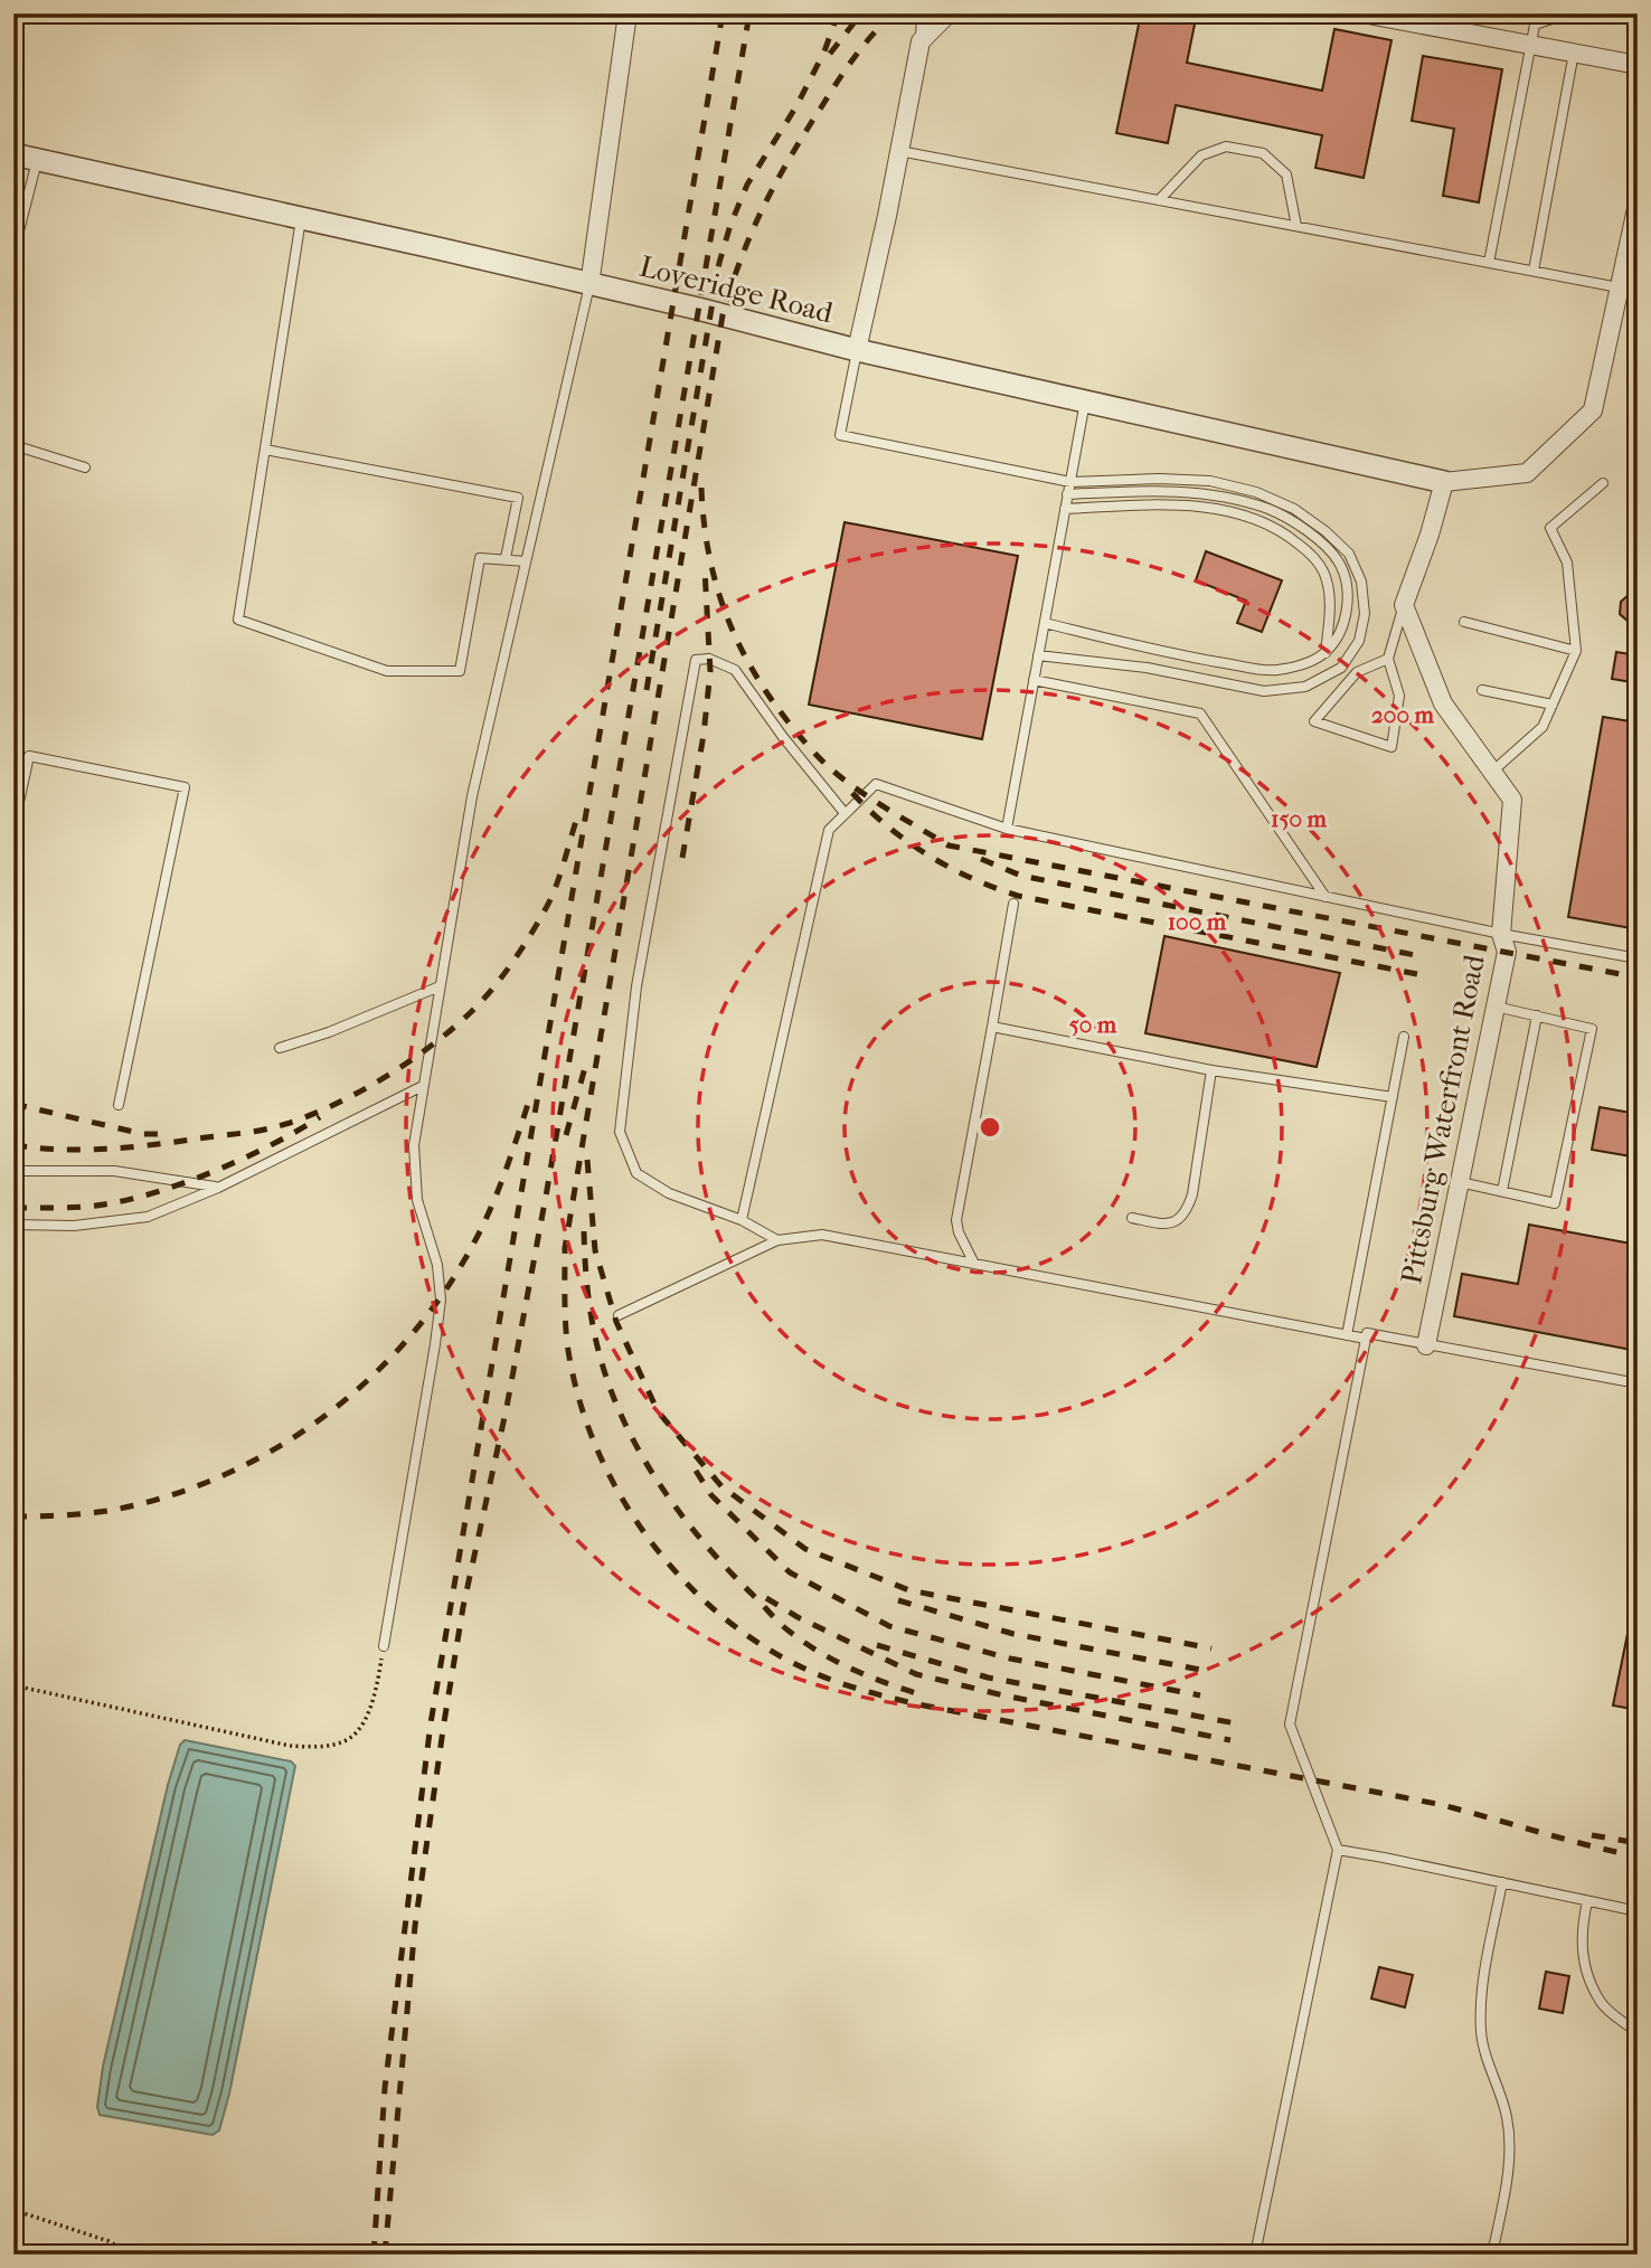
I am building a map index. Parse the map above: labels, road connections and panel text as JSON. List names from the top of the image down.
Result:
{
  "streets": {
    "street": ["Loveridge Road", "Pittsburg Waterfront Road"]
  },
  "rings": [
    "200 m",
    "150 m",
    "100 m",
    "50 m"
  ]
}
